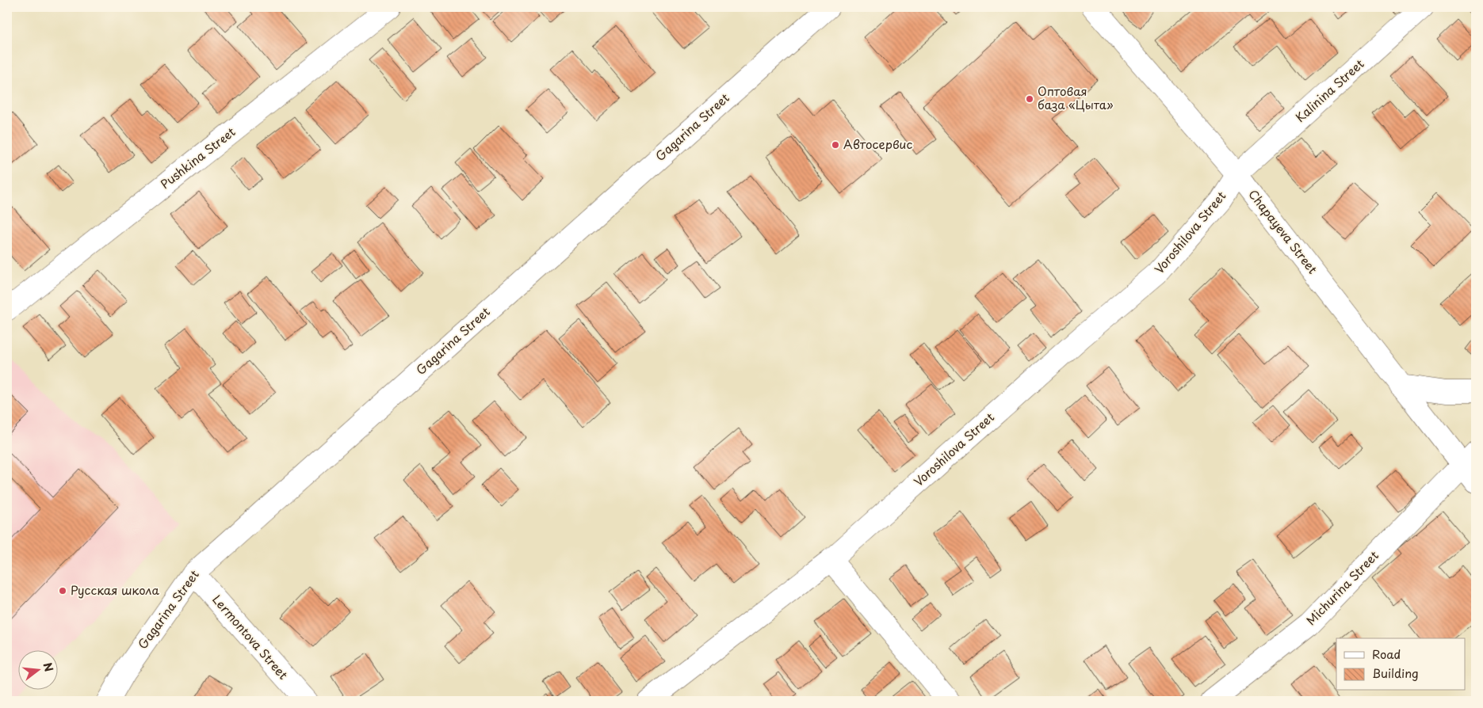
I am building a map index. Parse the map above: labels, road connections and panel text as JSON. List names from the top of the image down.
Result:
{
  "streets": {
    "street": [
      "Kalinina Street",
      "Gagarina Street",
      "Pushkina Street",
      "Chapayeva Street",
      "Voroshilova Street",
      "Michurina Street",
      "Lermontova Street"
    ]
  },
  "crossings": [
    ["Kalinina Street", "Chapayeva Street"],
    ["Kalinina Street", "Voroshilova Street"],
    ["Gagarina Street", "Lermontova Street"],
    ["Chapayeva Street", "Voroshilova Street"],
    ["Chapayeva Street", "Michurina Street"]
  ],
  "places": ["Оптовая база «Цыта»", "Автосервис", "Русская школа"],
  "legend": ["Road", "Building"],
  "north": "right"
}
